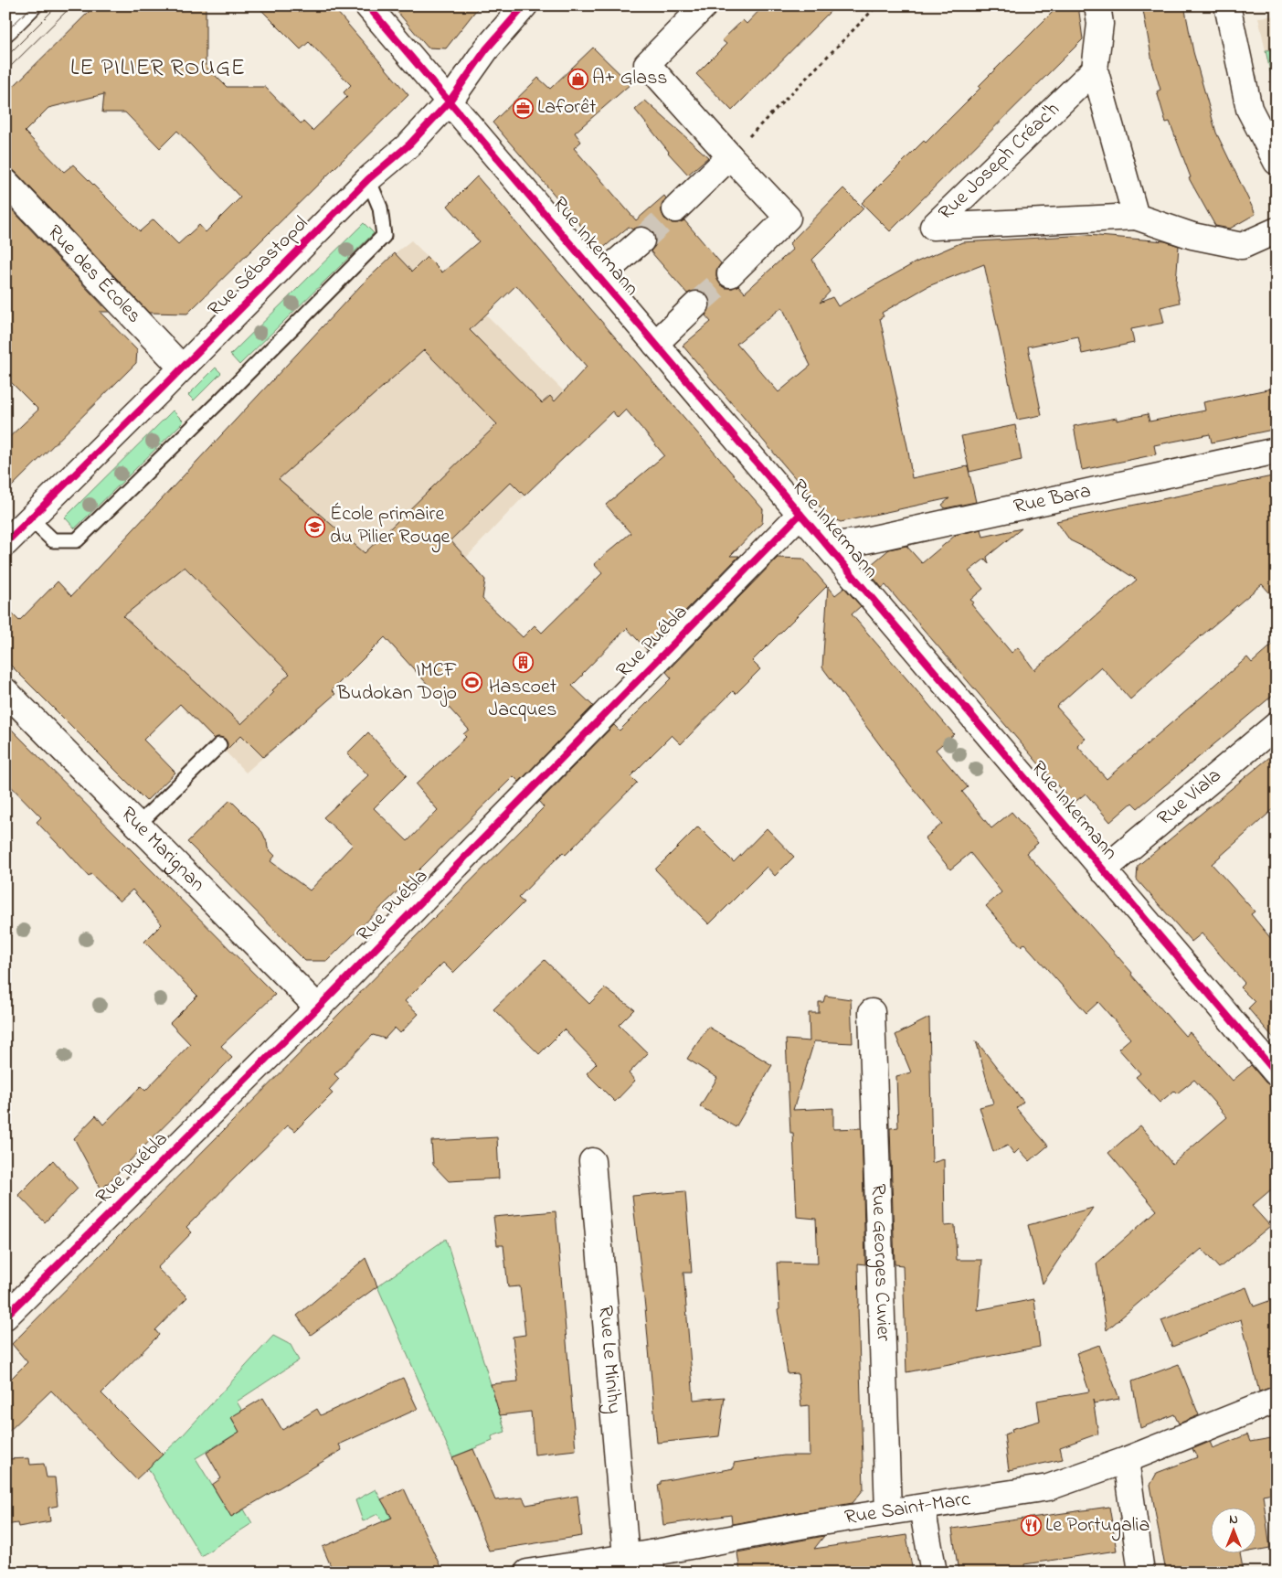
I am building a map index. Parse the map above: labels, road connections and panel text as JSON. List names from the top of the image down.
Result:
{
  "streets": {
    "street": [
      "Rue Joseph Créac'h",
      "Rue Inkermann",
      "Rue Sébastopol",
      "Rue des Écoles",
      "Rue Bara",
      "Rue Puébla",
      "Rue Viala",
      "Rue Marignan",
      "Rue Georges Cuvier",
      "Rue Le Minihy",
      "Rue Saint-Marc"
    ]
  },
  "crossings": [
    ["Rue Inkermann", "Rue Sébastopol"],
    ["Rue Inkermann", "Rue Bara"],
    ["Rue Inkermann", "Rue Puébla"],
    ["Rue Inkermann", "Rue Viala"],
    ["Rue Sébastopol", "Rue des Écoles"],
    ["Rue Puébla", "Rue Marignan"],
    ["Rue Georges Cuvier", "Rue Saint-Marc"],
    ["Rue Le Minihy", "Rue Saint-Marc"]
  ],
  "districts": ["LE PILIER ROUGE"],
  "places": {
    "shop": ["A+ Glass"],
    "office": ["Laforêt"],
    "school or university": ["École primaire du Pilier Rouge"],
    "building": ["Hascoet Jacques"],
    "sports": ["IMCF Budokan Dojo"],
    "restaurant": ["Le Portugalia"]
  },
  "north": "top"
}
